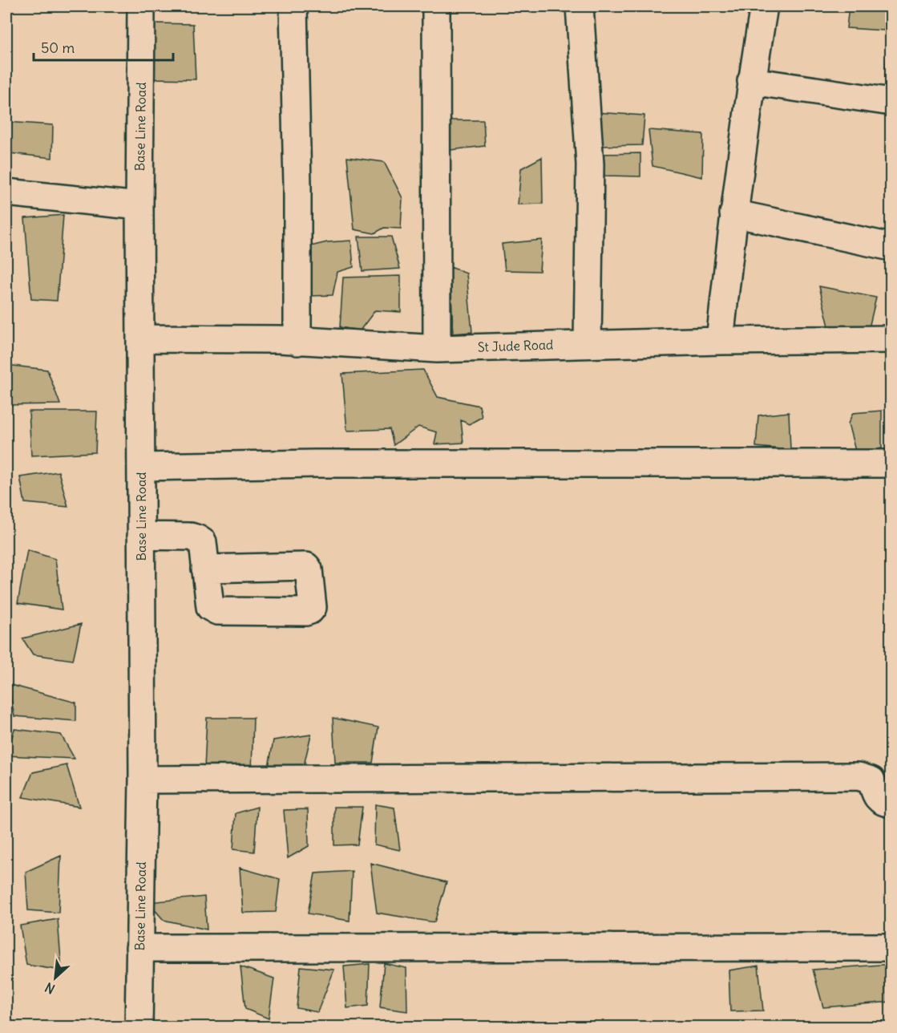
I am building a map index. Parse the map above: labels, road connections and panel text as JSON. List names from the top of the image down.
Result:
{
  "streets": {
    "street": ["Base Line Road", "St Jude Road"]
  },
  "crossings": [
    ["Base Line Road", "St Jude Road"]
  ],
  "scale_bar": "50 m",
  "north": "bottom left"
}
